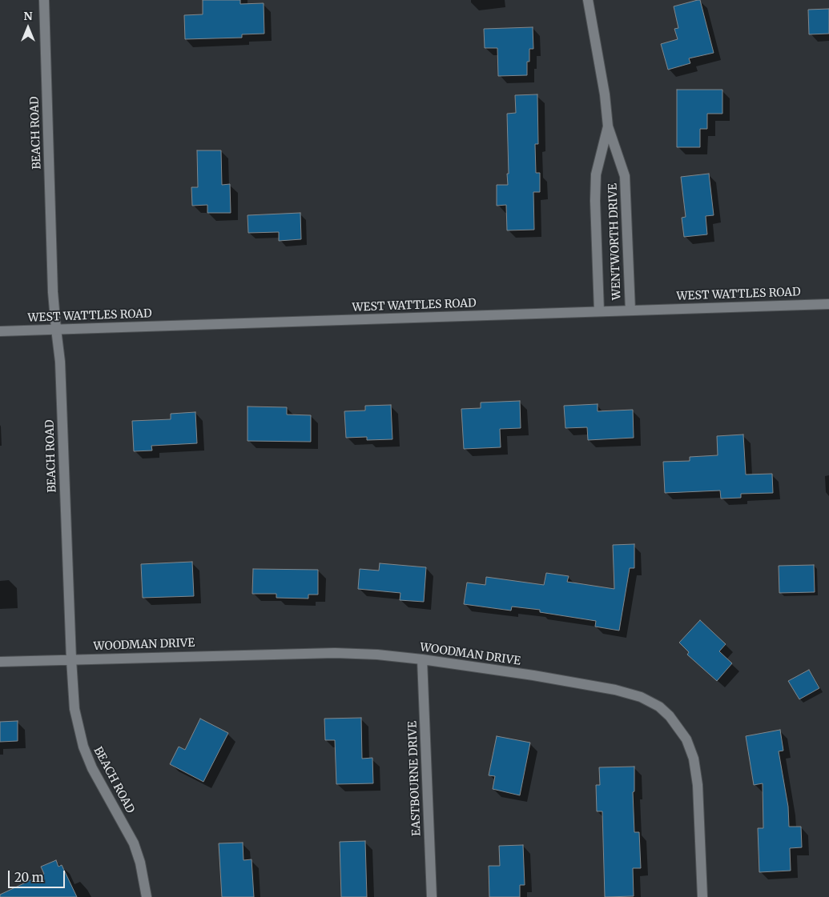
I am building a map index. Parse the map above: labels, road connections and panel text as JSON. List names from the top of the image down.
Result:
{
  "streets": {
    "street": [
      "BEACH ROAD",
      "WENTWORTH DRIVE",
      "WEST WATTLES ROAD",
      "WOODMAN DRIVE",
      "EASTBOURNE DRIVE"
    ]
  },
  "crossings": [
    ["BEACH ROAD", "WEST WATTLES ROAD"],
    ["BEACH ROAD", "WOODMAN DRIVE"],
    ["WENTWORTH DRIVE", "WEST WATTLES ROAD"],
    ["WOODMAN DRIVE", "EASTBOURNE DRIVE"]
  ],
  "scale_bar": "20 m",
  "north": "top"
}
